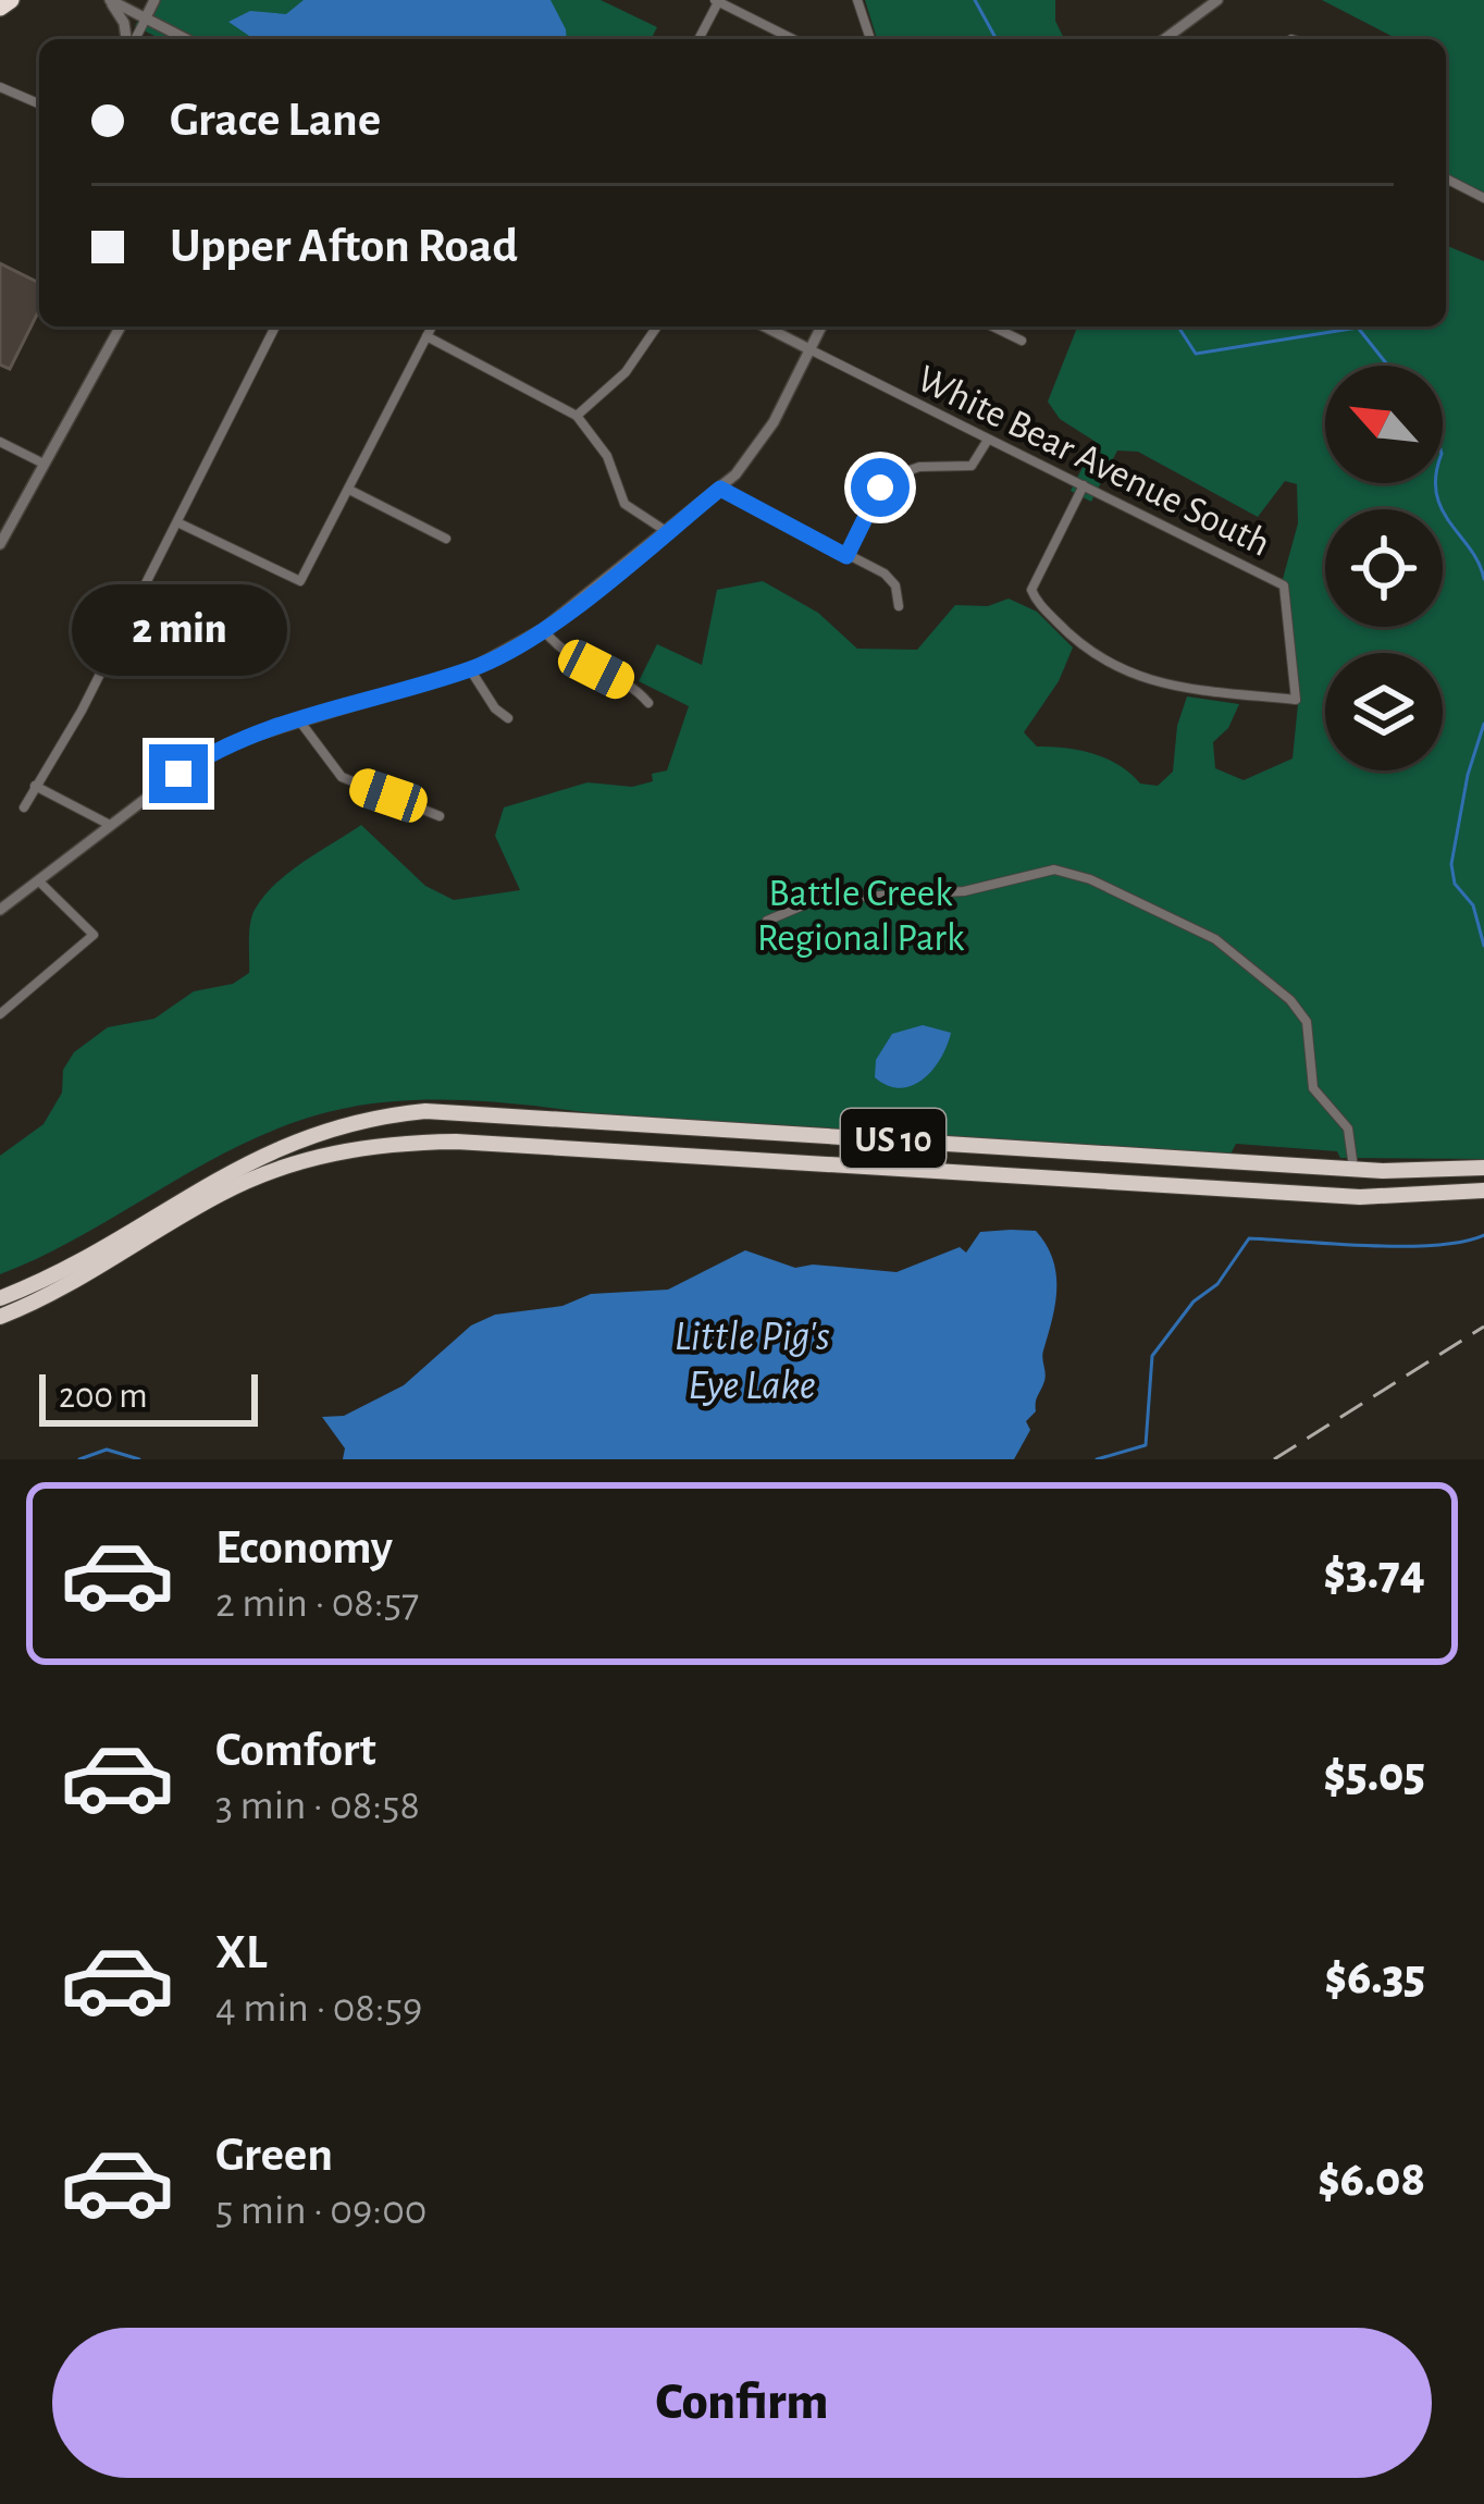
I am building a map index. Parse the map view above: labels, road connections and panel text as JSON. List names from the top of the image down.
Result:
{
  "streets": {
    "highway": ["US 10"],
    "street": ["White Bear Avenue South"]
  },
  "water": ["Little Pig's Eye Lake"],
  "parks": ["Battle Creek Regional Park"],
  "scale_bar": "200 m",
  "north": "top left",
  "page": {
    "banner": ["Grace Lane", "Upper Afton Road"],
    "bubble": "2 min",
    "scale": "200 m",
    "list": [
      {
        "name": "Economy",
        "note": "2 min · 08:57",
        "value": "$3.74"
      },
      {
        "name": "Comfort",
        "note": "3 min · 08:58",
        "value": "$5.05"
      },
      {
        "name": "XL",
        "note": "4 min · 08:59",
        "value": "$6.35"
      },
      {
        "name": "Green",
        "note": "5 min · 09:00",
        "value": "$6.08"
      }
    ],
    "buttons": "Confirm"
  }
}
